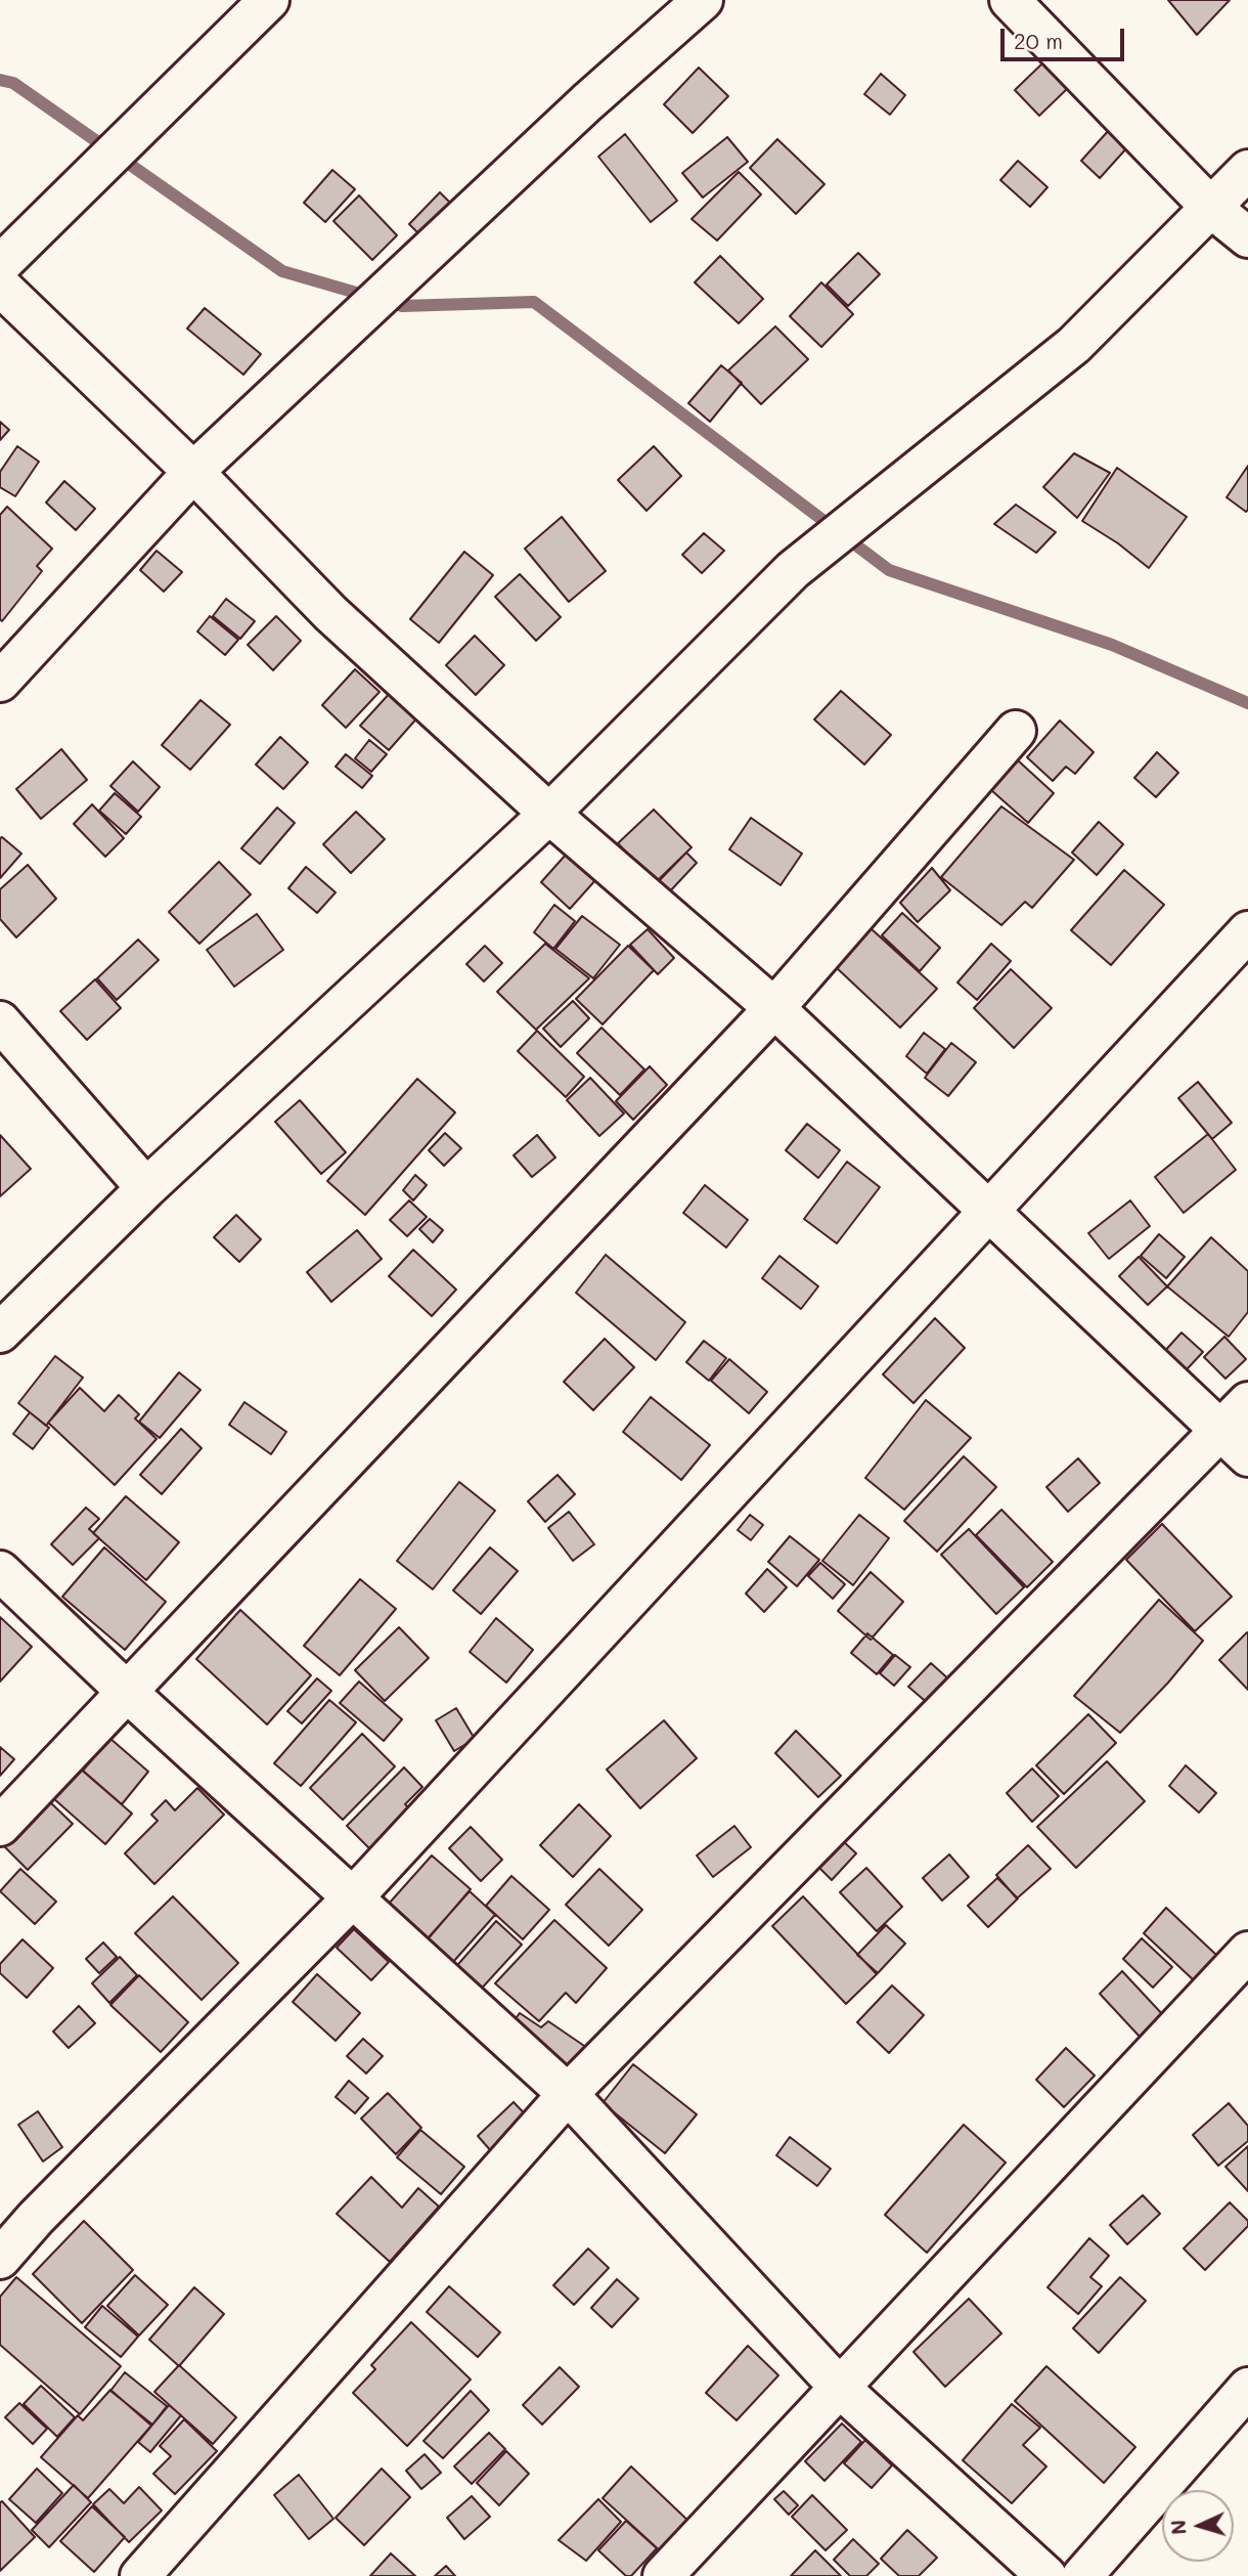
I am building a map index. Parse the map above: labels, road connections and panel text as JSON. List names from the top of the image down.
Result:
{
  "scale_bar": "20 m",
  "north": "left"
}
